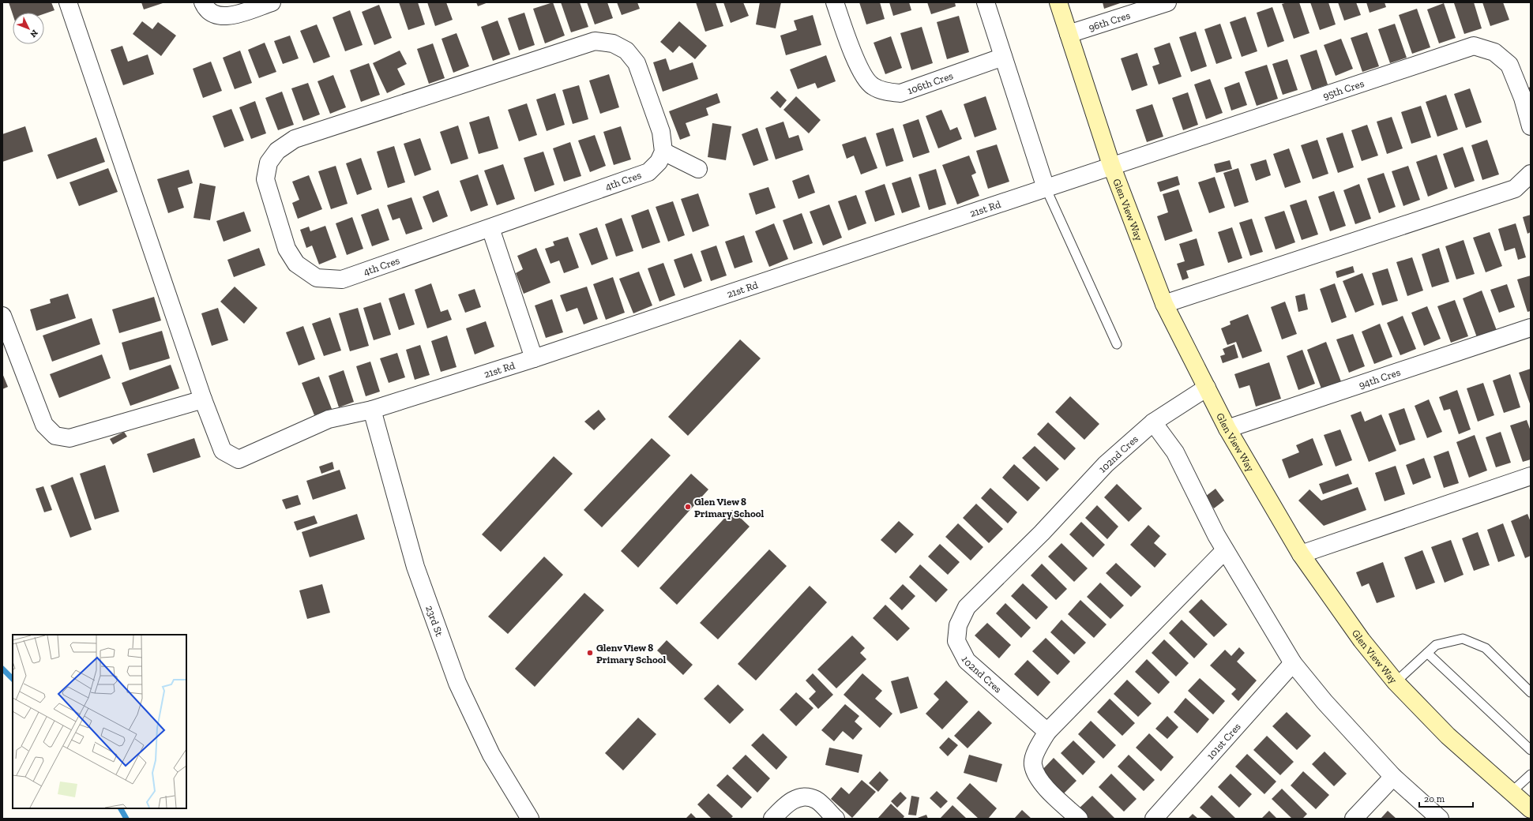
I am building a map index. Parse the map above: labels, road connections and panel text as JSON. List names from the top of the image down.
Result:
{
  "streets": {
    "street": [
      "96th Cres",
      "106th Cres",
      "95th Cres",
      "4th Cres",
      "21st Rd",
      "Glen View Way",
      "94th Cres",
      "102nd Cres",
      "23rd St",
      "101st Cres"
    ]
  },
  "crossings": [
    ["96th Cres", "Glen View Way"],
    ["95th Cres", "21st Rd"],
    ["95th Cres", "Glen View Way"],
    ["21st Rd", "Glen View Way"],
    ["21st Rd", "23rd St"],
    ["Glen View Way", "94th Cres"],
    ["Glen View Way", "102nd Cres"]
  ],
  "places": ["Glen View 8 Primary School", "Glenv View 8 Primary School"],
  "scale_bar": "20 m",
  "north": "bottom right"
}
